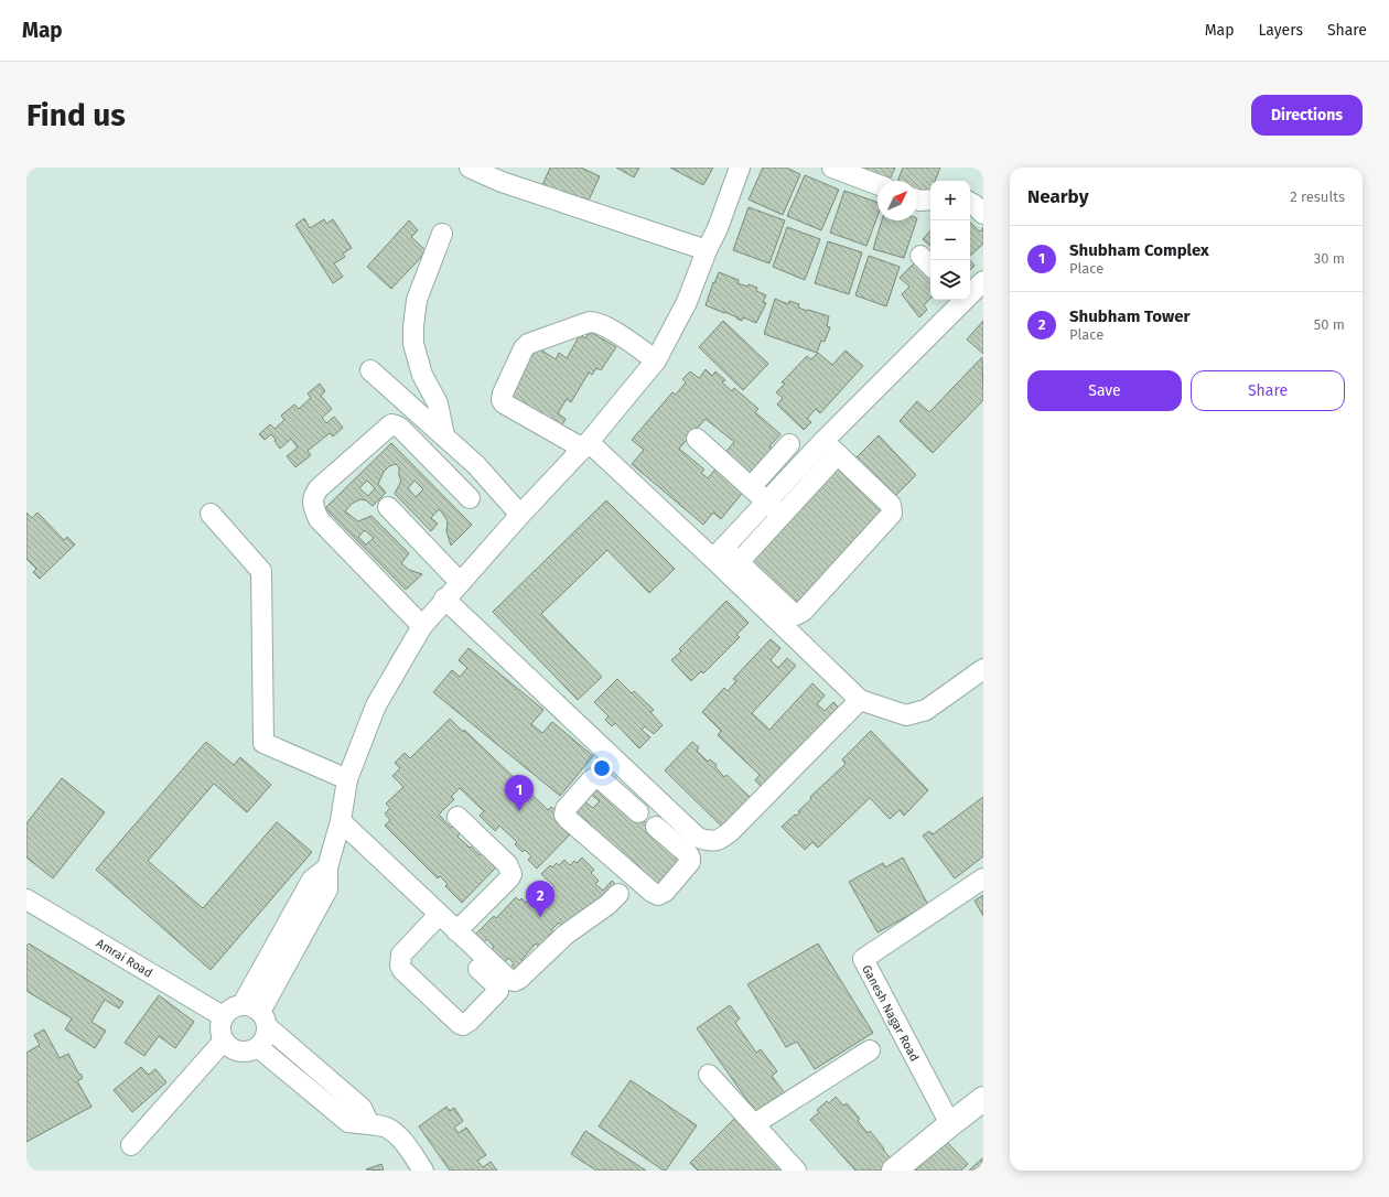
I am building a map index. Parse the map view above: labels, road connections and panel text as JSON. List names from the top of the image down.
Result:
{
  "streets": {
    "street": ["Amrai Road", "Ganesh Nagar Road"]
  },
  "north": "top right",
  "page": {
    "header": "Map",
    "nav": ["Map", "Layers", "Share"],
    "buttons": [
      "Directions",
      ["Save", "Share"]
    ],
    "title": "Find us",
    "heading": ["Nearby", "2 results"],
    "map_buttons": ["+", "−"],
    "list": [
      {
        "mark": "1",
        "name": "Shubham Complex",
        "note": "Place",
        "value": "30 m"
      },
      {
        "mark": "2",
        "name": "Shubham Tower",
        "note": "Place",
        "value": "50 m"
      }
    ],
    "pins": ["1", "2"]
  }
}
